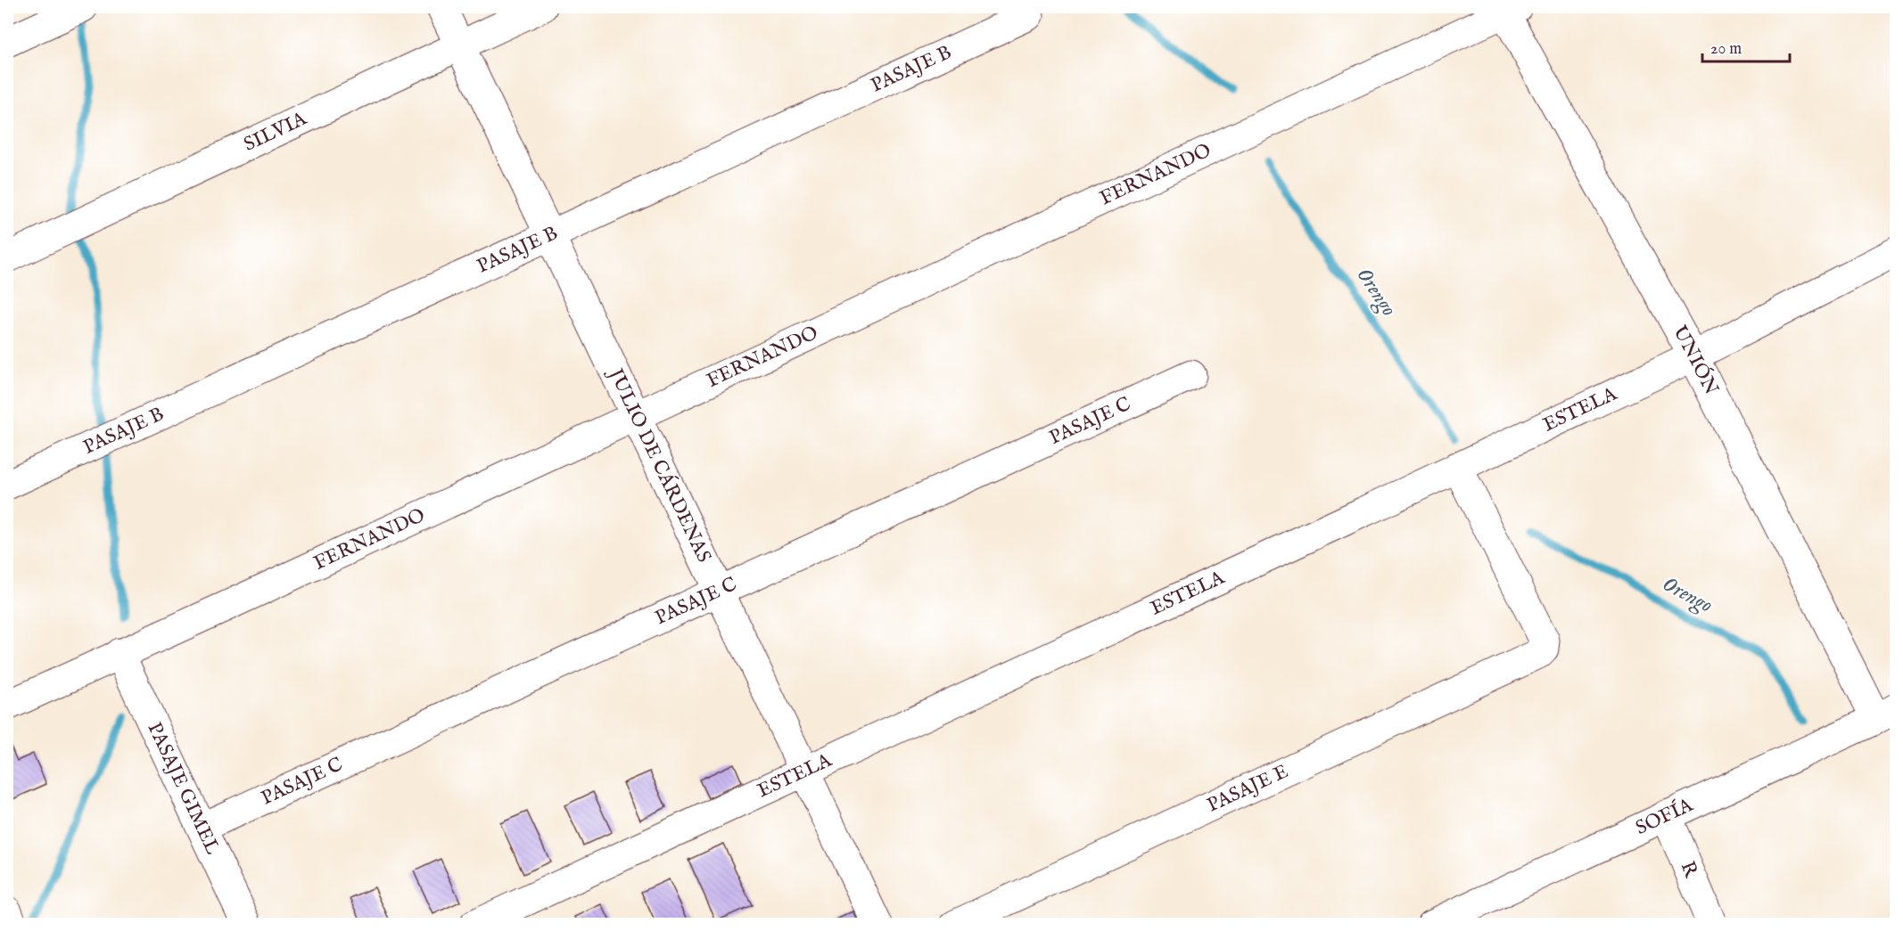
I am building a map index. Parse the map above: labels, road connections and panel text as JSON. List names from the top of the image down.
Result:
{
  "streets": {
    "street": [
      "PASAJE B",
      "SILVIA",
      "FERNANDO",
      "UNIÓN",
      "ESTELA",
      "PASAJE C",
      "JULIO DE CÁRDENAS",
      "PASAJE GIMEL",
      "PASAJE E",
      "SOFÍA",
      "R"
    ]
  },
  "crossings": [
    ["PASAJE B", "JULIO DE CÁRDENAS"],
    ["SILVIA", "JULIO DE CÁRDENAS"],
    ["FERNANDO", "UNIÓN"],
    ["FERNANDO", "JULIO DE CÁRDENAS"],
    ["FERNANDO", "PASAJE GIMEL"],
    ["UNIÓN", "ESTELA"],
    ["UNIÓN", "SOFÍA"],
    ["ESTELA", "JULIO DE CÁRDENAS"],
    ["ESTELA", "PASAJE E"],
    ["PASAJE C", "JULIO DE CÁRDENAS"],
    ["PASAJE C", "PASAJE GIMEL"],
    ["SOFÍA", "R"]
  ],
  "water": ["Orengo"],
  "scale_bar": "20 m"
}
